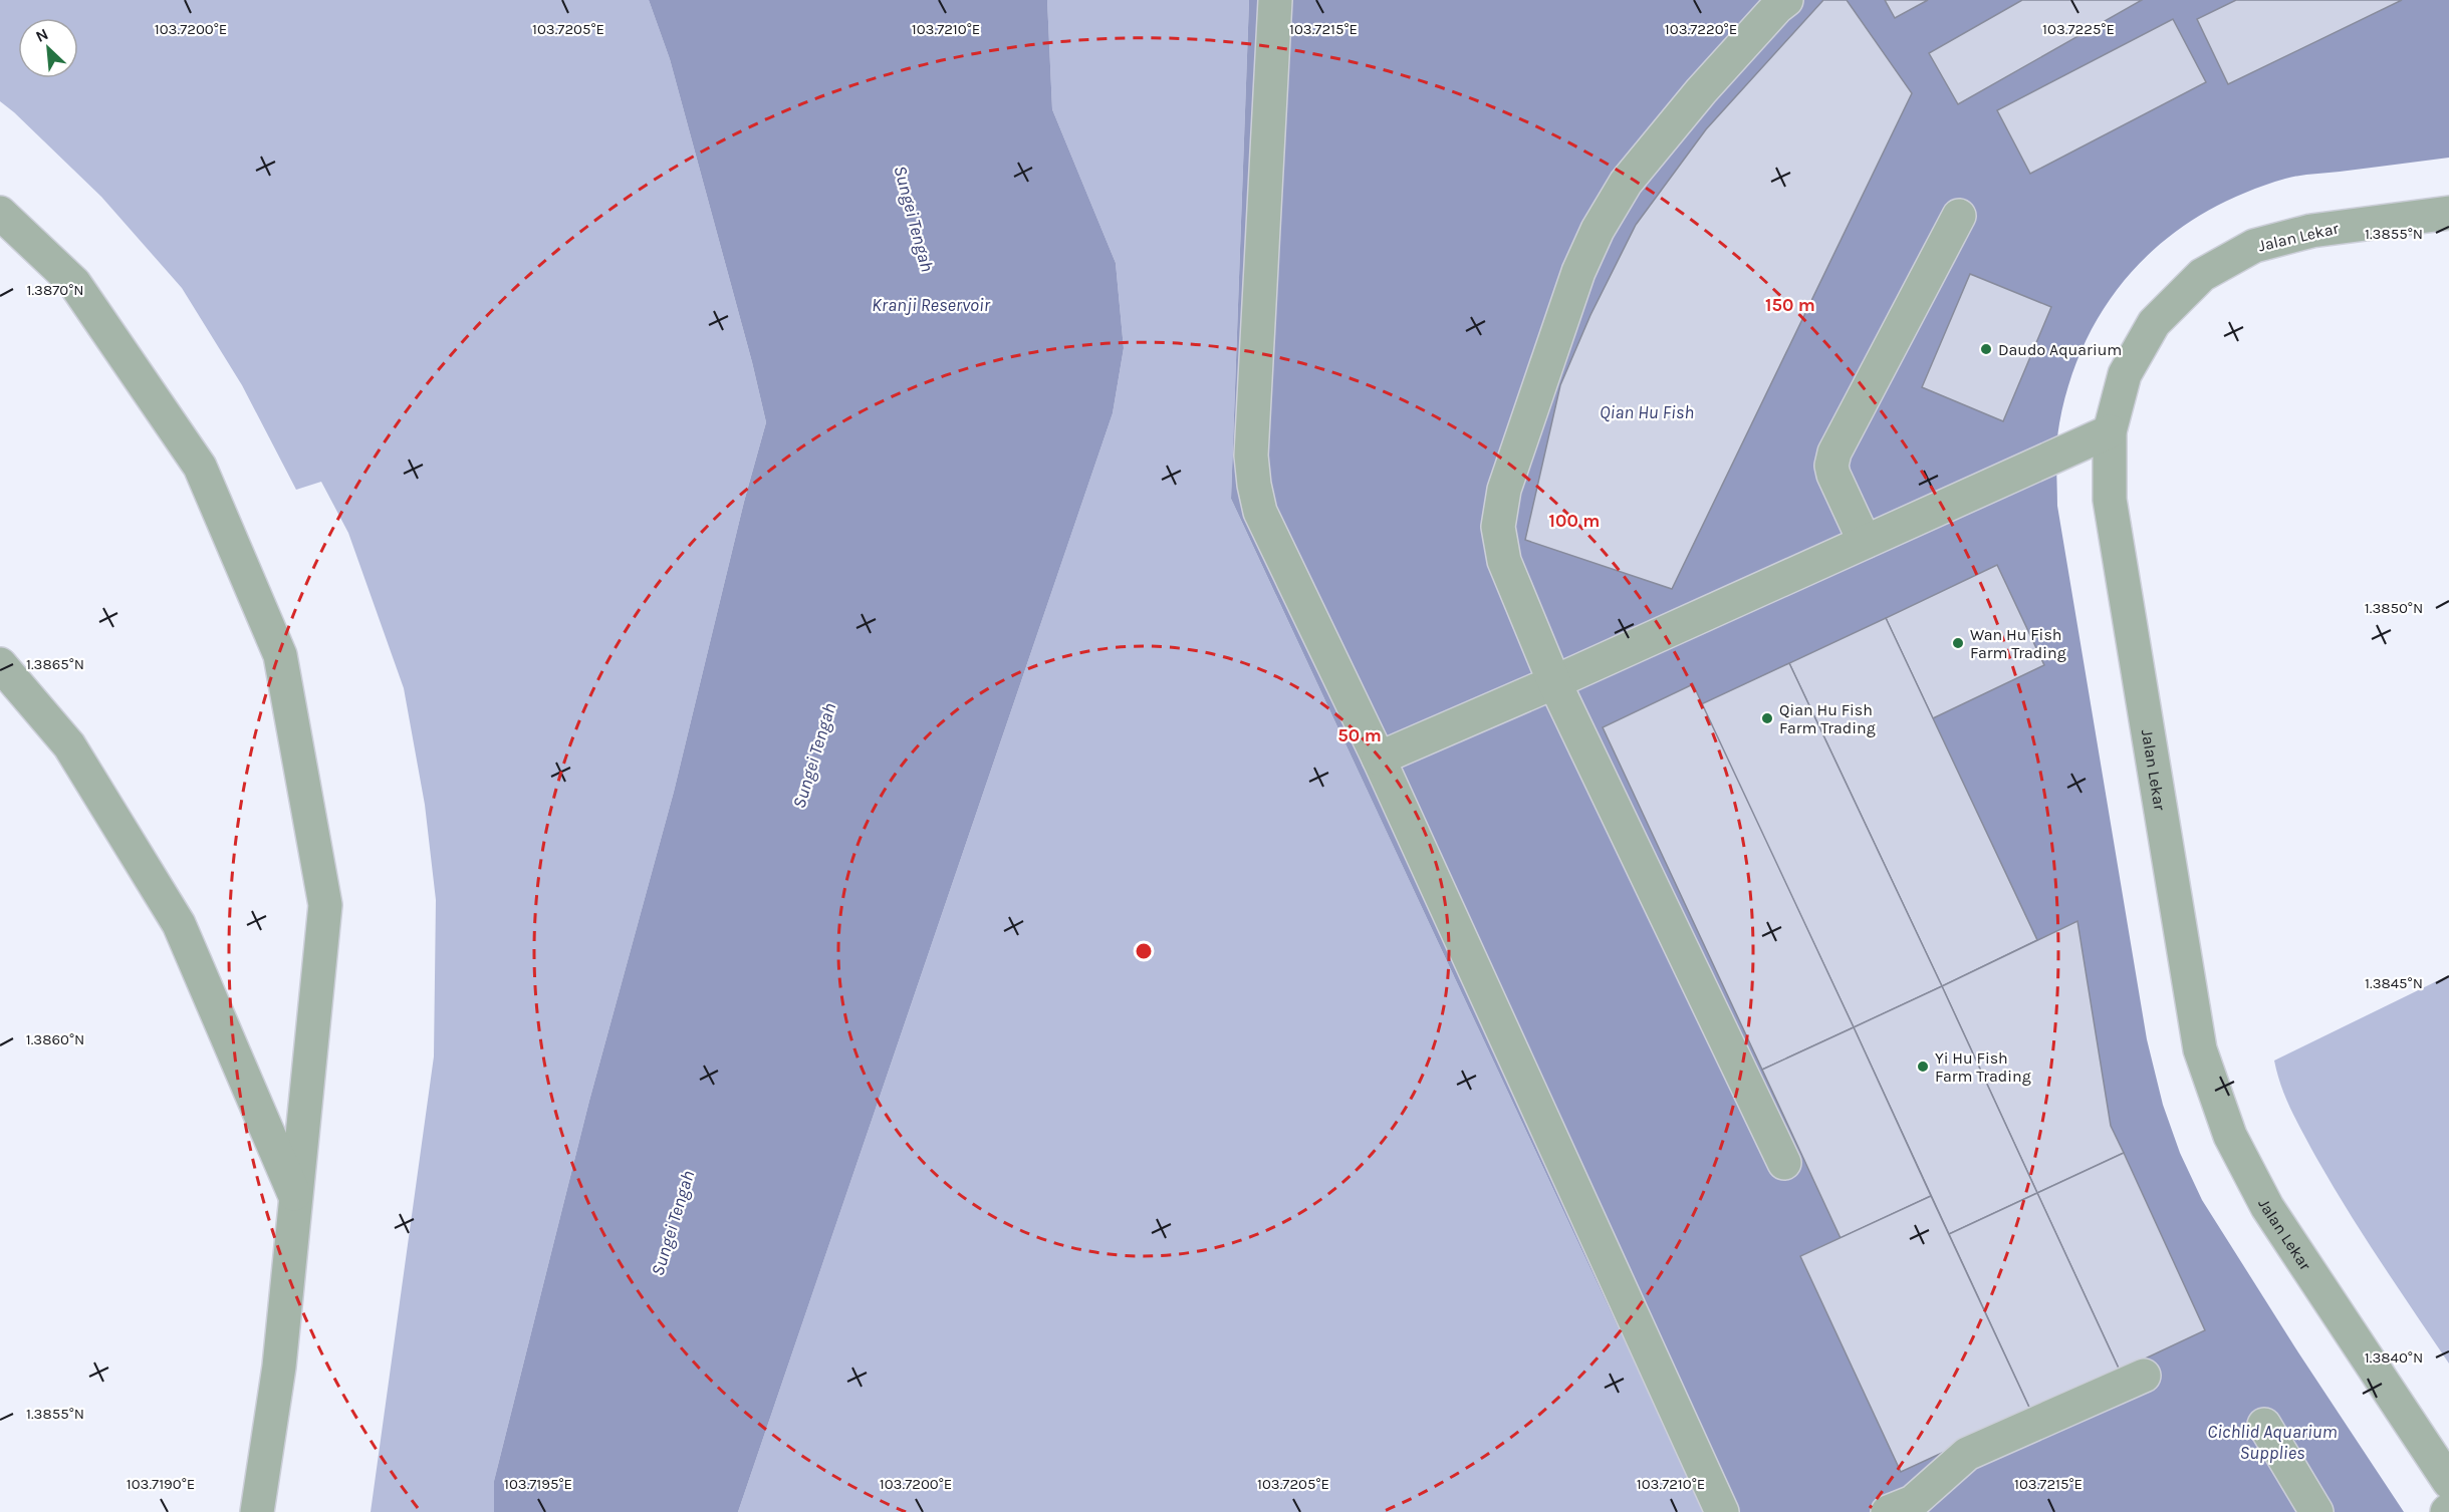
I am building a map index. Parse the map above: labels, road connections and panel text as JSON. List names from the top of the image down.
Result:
{
  "streets": {
    "street": ["Jalan Lekar"]
  },
  "water": [
    "Sungei Tengah",
    "Kranji Reservoir",
    "Qian Hu Fish",
    "Cichlid Aquarium Supplies"
  ],
  "places": [
    "Daudo Aquarium",
    "Wan Hu Fish Farm Trading",
    "Qian Hu Fish Farm Trading",
    "Yi Hu Fish Farm Trading"
  ],
  "north": "top left",
  "coordinates": [
    "103.7200°E",
    "103.7205°E",
    "103.7210°E",
    "103.7215°E",
    "103.7220°E",
    "103.7225°E",
    "1.3855°N",
    "1.3870°N",
    "1.3850°N",
    "1.3865°N",
    "1.3845°N",
    "1.3860°N",
    "1.3840°N",
    "103.7190°E",
    "103.7195°E"
  ],
  "rings": ["150 m", "100 m", "50 m"]
}
